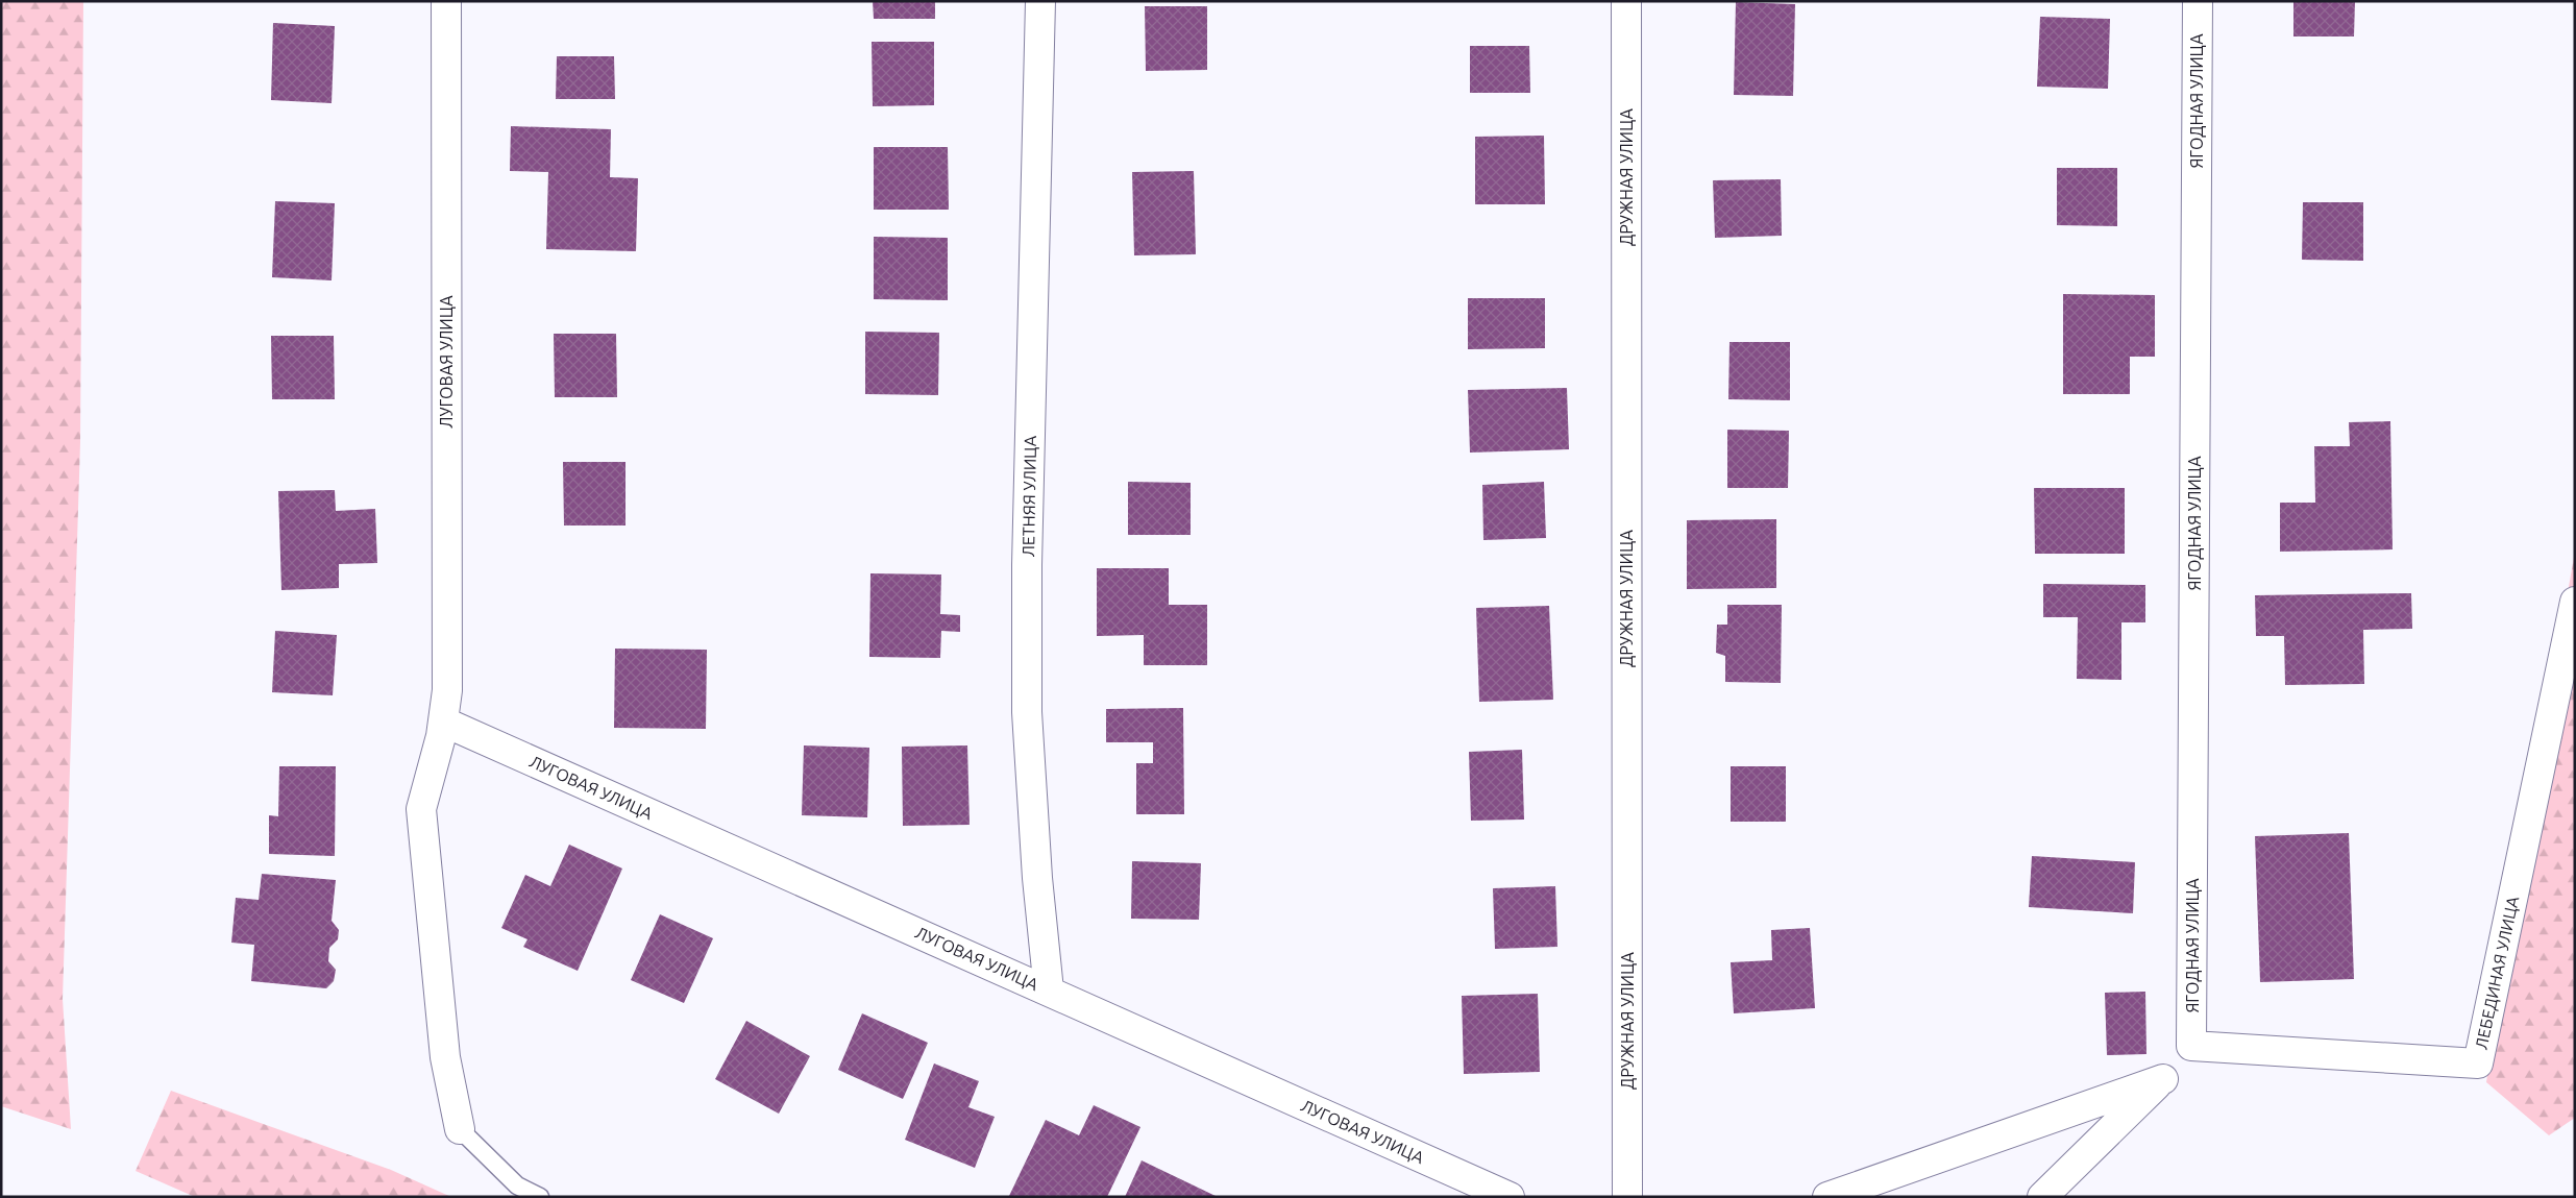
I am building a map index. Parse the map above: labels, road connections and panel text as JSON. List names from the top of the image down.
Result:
{
  "streets": {
    "street": [
      "ЯГОДНАЯ УЛИЦА",
      "ДРУЖНАЯ УЛИЦА",
      "ЛУГОВАЯ УЛИЦА",
      "ЛЕТНЯЯ УЛИЦА",
      "ЛЕБЕДИНАЯ УЛИЦА"
    ]
  },
  "crossings": [
    ["ЯГОДНАЯ УЛИЦА", "ЛЕБЕДИНАЯ УЛИЦА"],
    ["ЛУГОВАЯ УЛИЦА", "ЛЕТНЯЯ УЛИЦА"]
  ]
}
